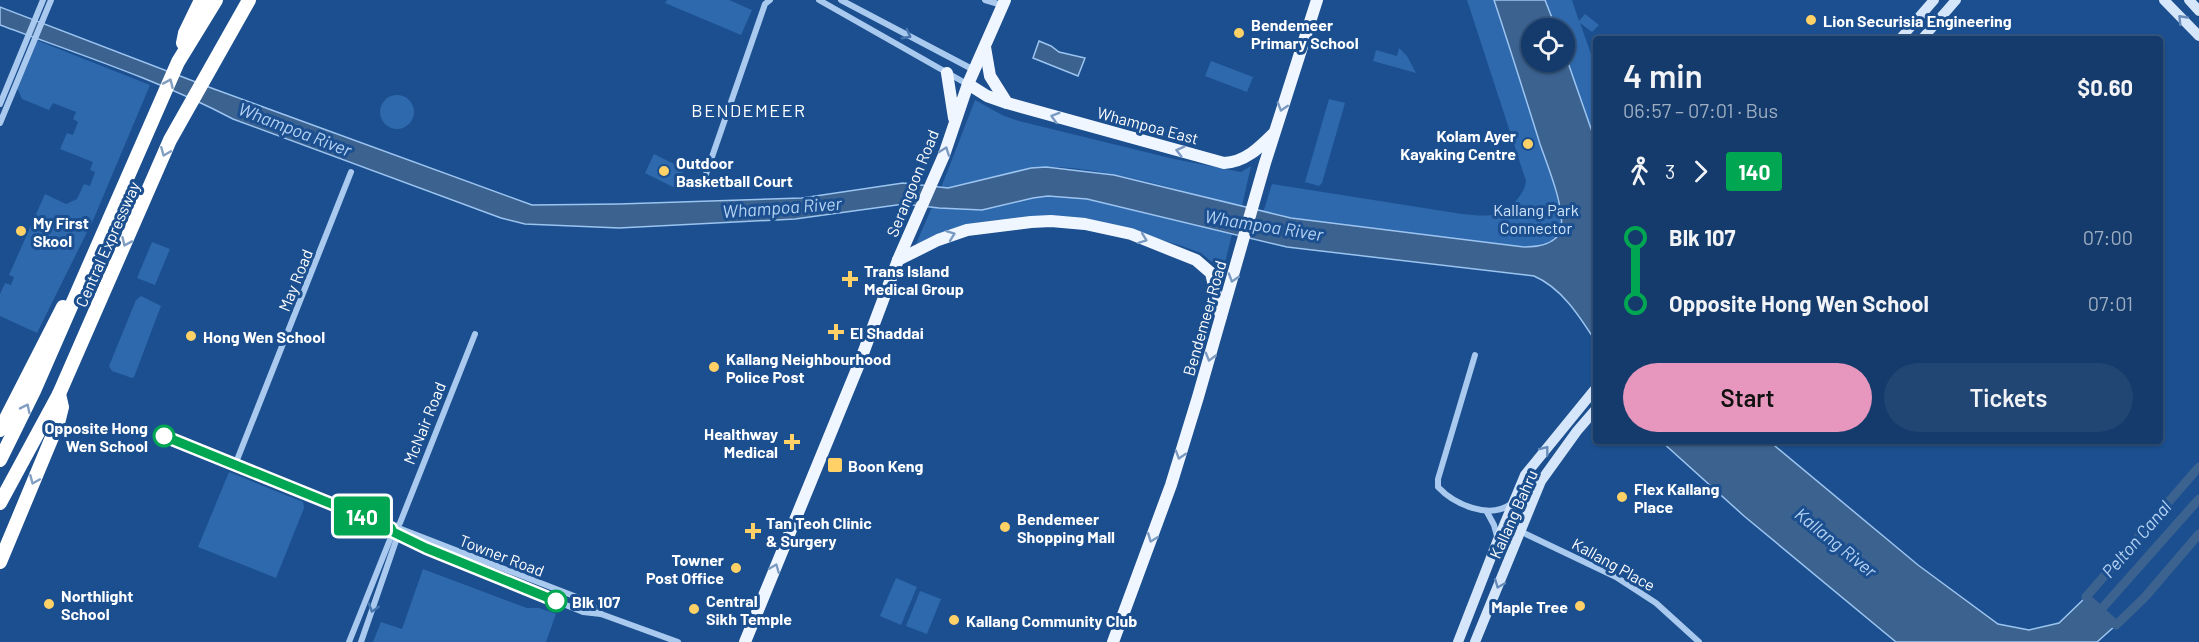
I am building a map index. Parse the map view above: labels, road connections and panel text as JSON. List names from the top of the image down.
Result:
{
  "streets": {
    "highway": ["Central Expressway"],
    "main road": [
      "Whampoa East",
      "Serangoon Road",
      "Bendemeer Road",
      "Kallang Bahru"
    ],
    "street": [
      "May Road",
      "McNair Road",
      "Towner Road",
      "Kallang Place"
    ]
  },
  "crossings": [
    ["Whampoa East", "Serangoon Road"],
    ["Whampoa East", "Bendemeer Road"],
    ["May Road", "Towner Road"],
    ["McNair Road", "Towner Road"],
    ["Kallang Bahru", "Kallang Place"]
  ],
  "one_way": ["Whampoa East", "Serangoon Road", "Bendemeer Road"],
  "districts": ["BENDEMEER"],
  "water": ["Whampoa River", "Pelton Canal", "Kallang River"],
  "parks": ["Kallang Park Connector"],
  "places": {
    "other": [
      "Lion Securisia Engineering",
      "Bendemeer Primary School",
      "Kolam Ayer Kayaking Centre",
      "Outdoor Basketball Court",
      "My First Skool",
      "Hong Wen School",
      "Kallang Neighbourhood Police Post",
      "Opposite Hong Wen School",
      "Flex Kallang Place",
      "Bendemeer Shopping Mall",
      "Towner Post Office",
      "Blk 107",
      "Northlight School",
      "Maple Tree",
      "Central Sikh Temple",
      "Kallang Community Club"
    ],
    "health": [
      "Trans Island Medical Group",
      "El Shaddai",
      "Healthway Medical",
      "Tan Teoh Clinic & Surgery"
    ],
    "transit": ["Boon Keng"]
  },
  "lines": ["bus line 140"],
  "page": {
    "on_map": "140",
    "heading": ["4 min", "06:57 – 07:01 · Bus", "$0.60"],
    "legs": ["3", "140"],
    "list": [
      {
        "name": "Blk 107",
        "value": "07:00"
      },
      {
        "name": "Opposite Hong Wen School",
        "value": "07:01"
      }
    ],
    "buttons": ["Start", "Tickets"]
  }
}
